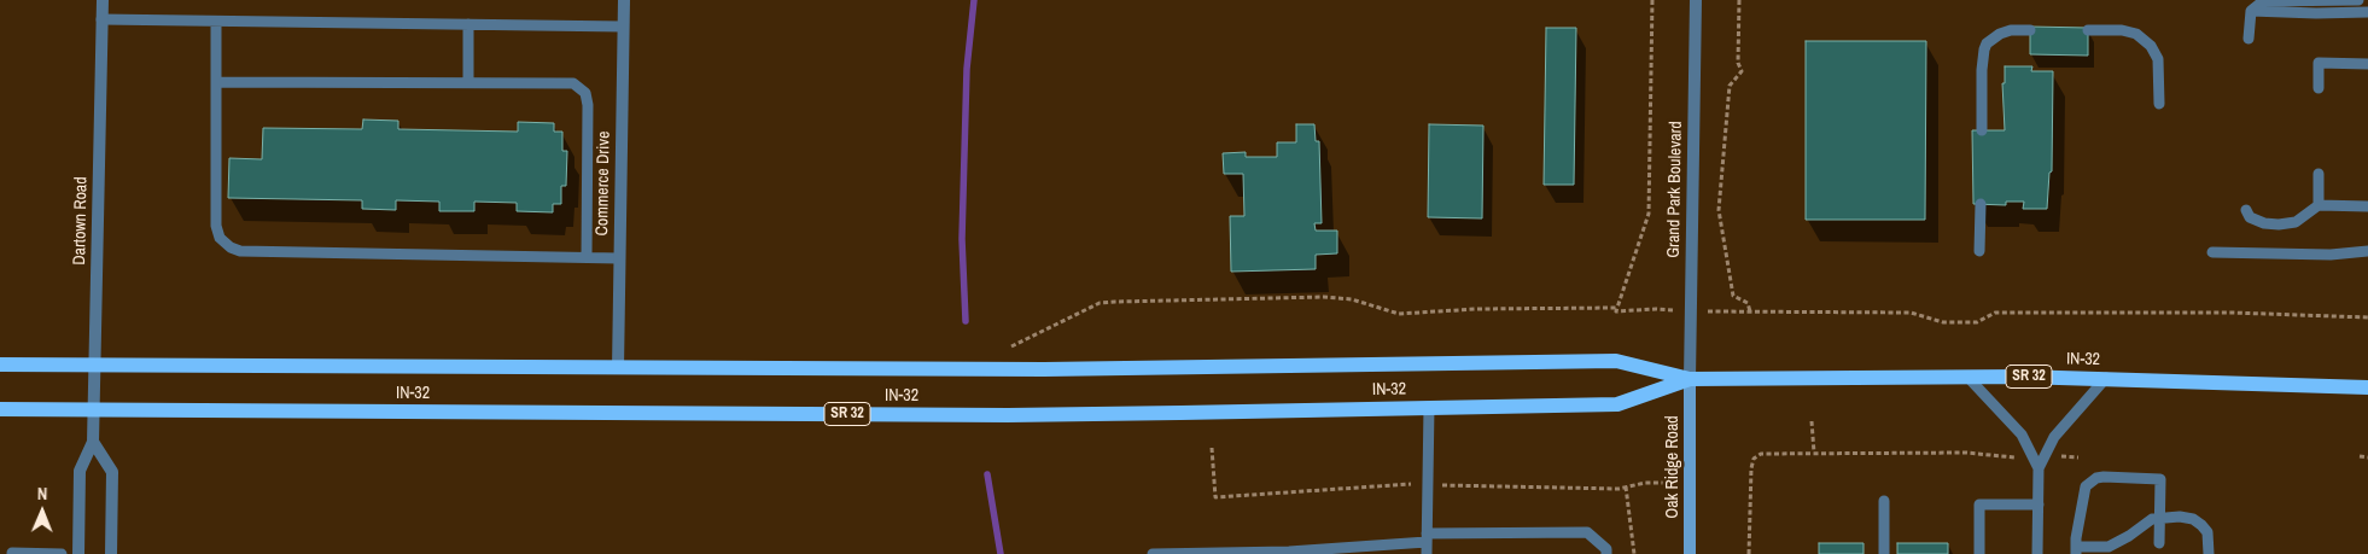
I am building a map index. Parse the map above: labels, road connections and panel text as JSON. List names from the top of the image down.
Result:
{
  "streets": {
    "main road": ["IN-32", "SR 32"],
    "street": [
      "Commerce Drive",
      "Grand Park Boulevard",
      "Dartown Road",
      "Oak Ridge Road"
    ]
  },
  "crossings": [
    ["Commerce Drive", "IN-32"],
    ["Grand Park Boulevard", "IN-32"],
    ["Grand Park Boulevard", "Oak Ridge Road"],
    ["Dartown Road", "IN-32"],
    ["IN-32", "Oak Ridge Road"]
  ],
  "north": "top"
}
